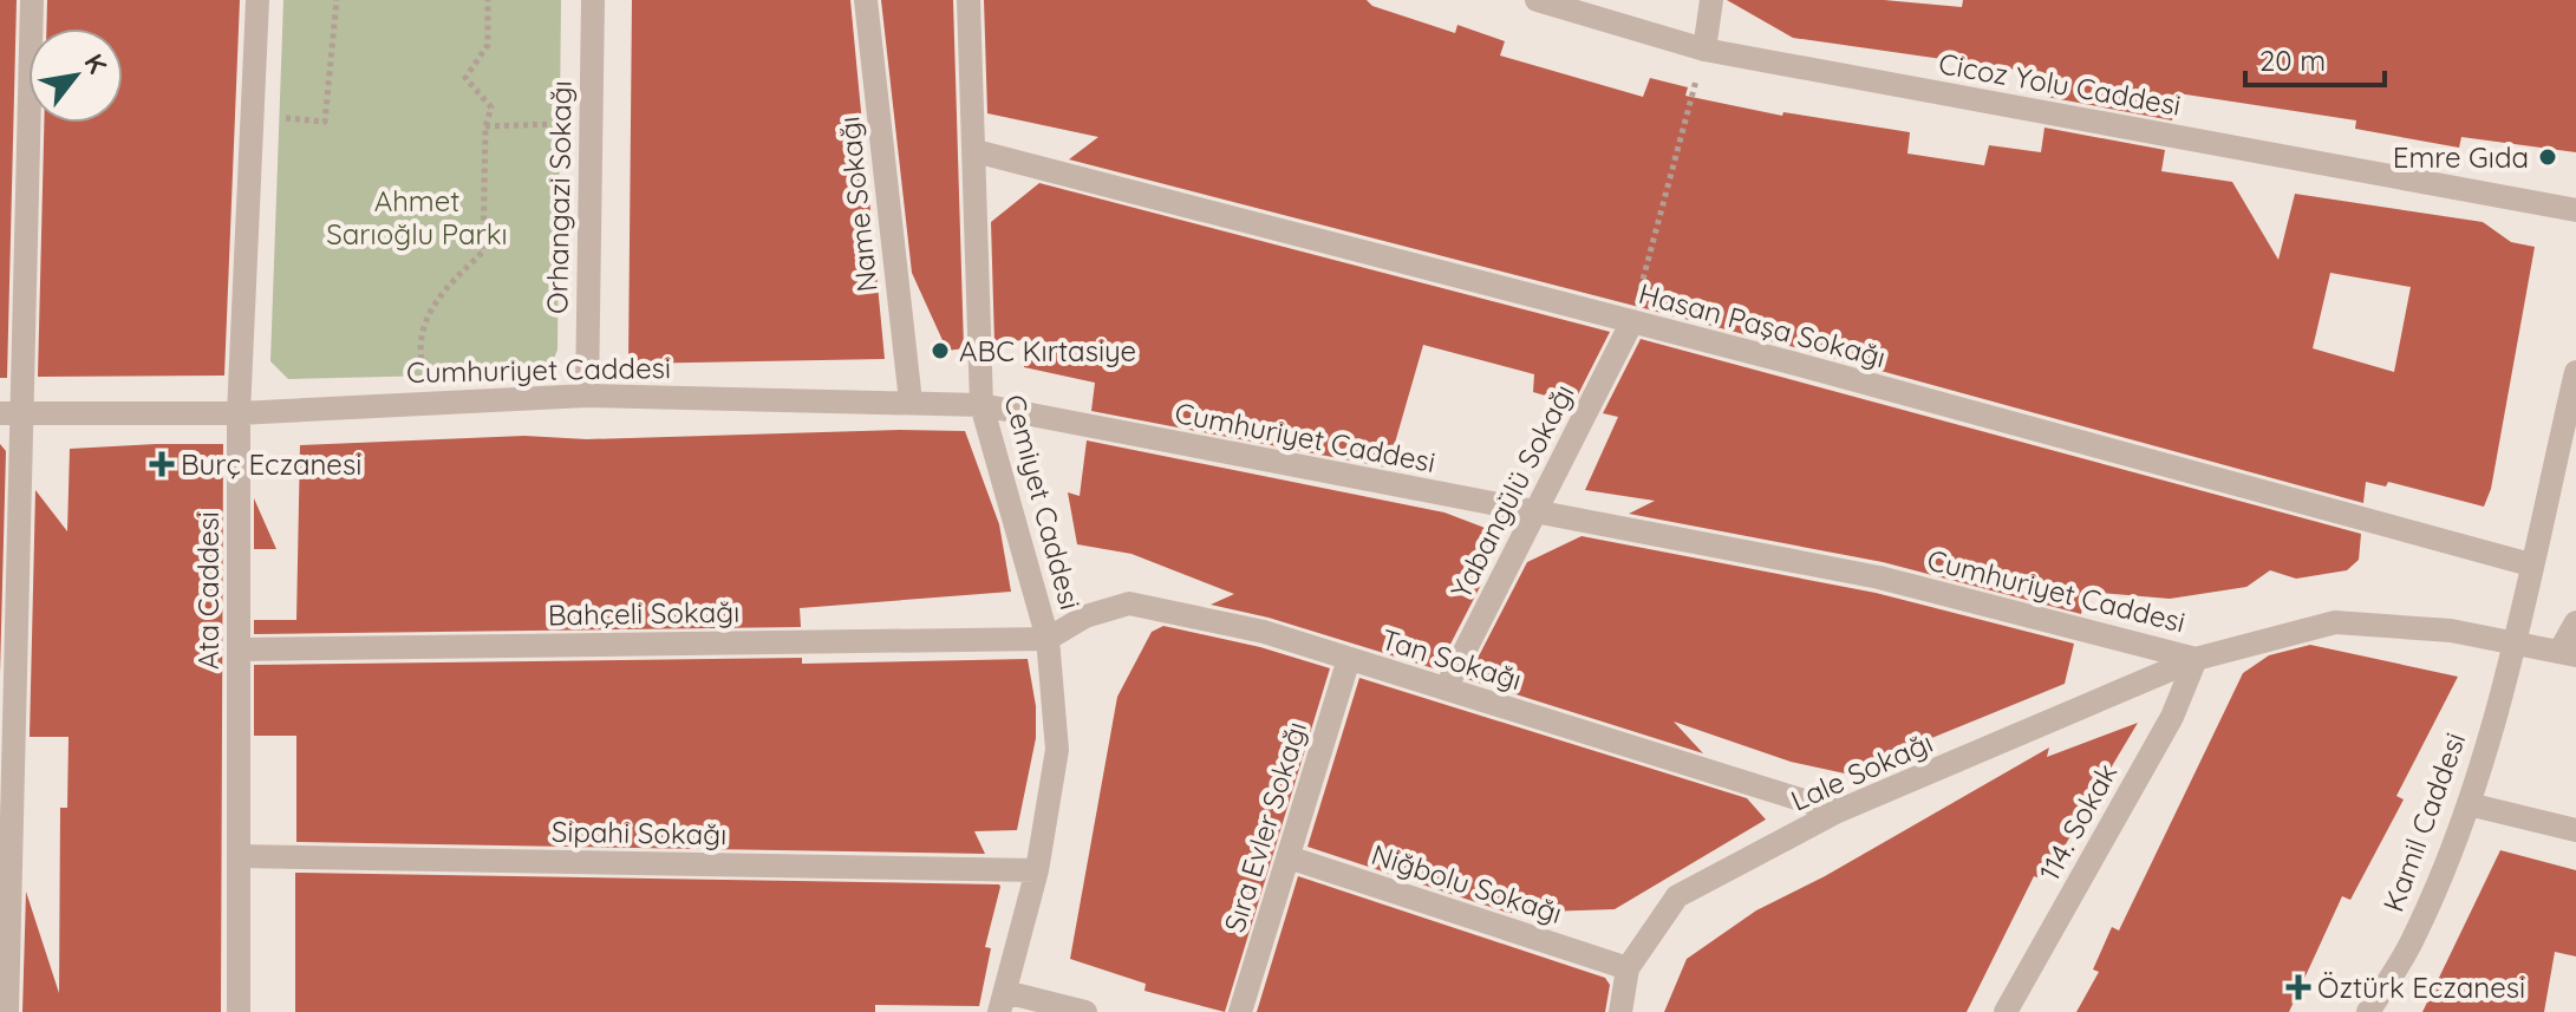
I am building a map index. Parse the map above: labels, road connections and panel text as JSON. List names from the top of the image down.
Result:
{
  "streets": {
    "street": [
      "Cicoz Yolu Caddesi",
      "Orhangazi Sokağı",
      "Name Sokağı",
      "Hasan Paşa Sokağı",
      "Cumhuriyet Caddesi",
      "Yabangülü Sokağı",
      "Cemiyet Caddesi",
      "Ata Caddesi",
      "Bahçeli Sokağı",
      "Tan Sokağı",
      "Lale Sokağı",
      "114. Sokak",
      "Kamil Caddesi",
      "Sıra Evler Sokağı",
      "Sipahi Sokağı",
      "Niğbolu Sokağı"
    ]
  },
  "crossings": [
    ["Orhangazi Sokağı", "Cumhuriyet Caddesi"],
    ["Name Sokağı", "Cumhuriyet Caddesi"],
    ["Hasan Paşa Sokağı", "Yabangülü Sokağı"],
    ["Hasan Paşa Sokağı", "Cemiyet Caddesi"],
    ["Hasan Paşa Sokağı", "Kamil Caddesi"],
    ["Cumhuriyet Caddesi", "Yabangülü Sokağı"],
    ["Cumhuriyet Caddesi", "Cemiyet Caddesi"],
    ["Cumhuriyet Caddesi", "Ata Caddesi"],
    ["Cumhuriyet Caddesi", "Lale Sokağı"],
    ["Cumhuriyet Caddesi", "114. Sokak"],
    ["Cumhuriyet Caddesi", "Kamil Caddesi"],
    ["Yabangülü Sokağı", "Tan Sokağı"],
    ["Cemiyet Caddesi", "Bahçeli Sokağı"],
    ["Cemiyet Caddesi", "Tan Sokağı"],
    ["Cemiyet Caddesi", "Sipahi Sokağı"],
    ["Ata Caddesi", "Bahçeli Sokağı"],
    ["Ata Caddesi", "Sipahi Sokağı"],
    ["Bahçeli Sokağı", "Tan Sokağı"],
    ["Tan Sokağı", "Lale Sokağı"],
    ["Tan Sokağı", "Sıra Evler Sokağı"],
    ["Lale Sokağı", "114. Sokak"],
    ["Lale Sokağı", "Niğbolu Sokağı"],
    ["Sıra Evler Sokağı", "Niğbolu Sokağı"]
  ],
  "parks": ["Ahmet Sarıoğlu Parkı"],
  "places": {
    "other": ["Emre Gıda", "ABC Kırtasiye"],
    "health": ["Burç Eczanesi", "Öztürk Eczanesi"]
  },
  "scale_bar": "20 m",
  "north": "top right"
}
